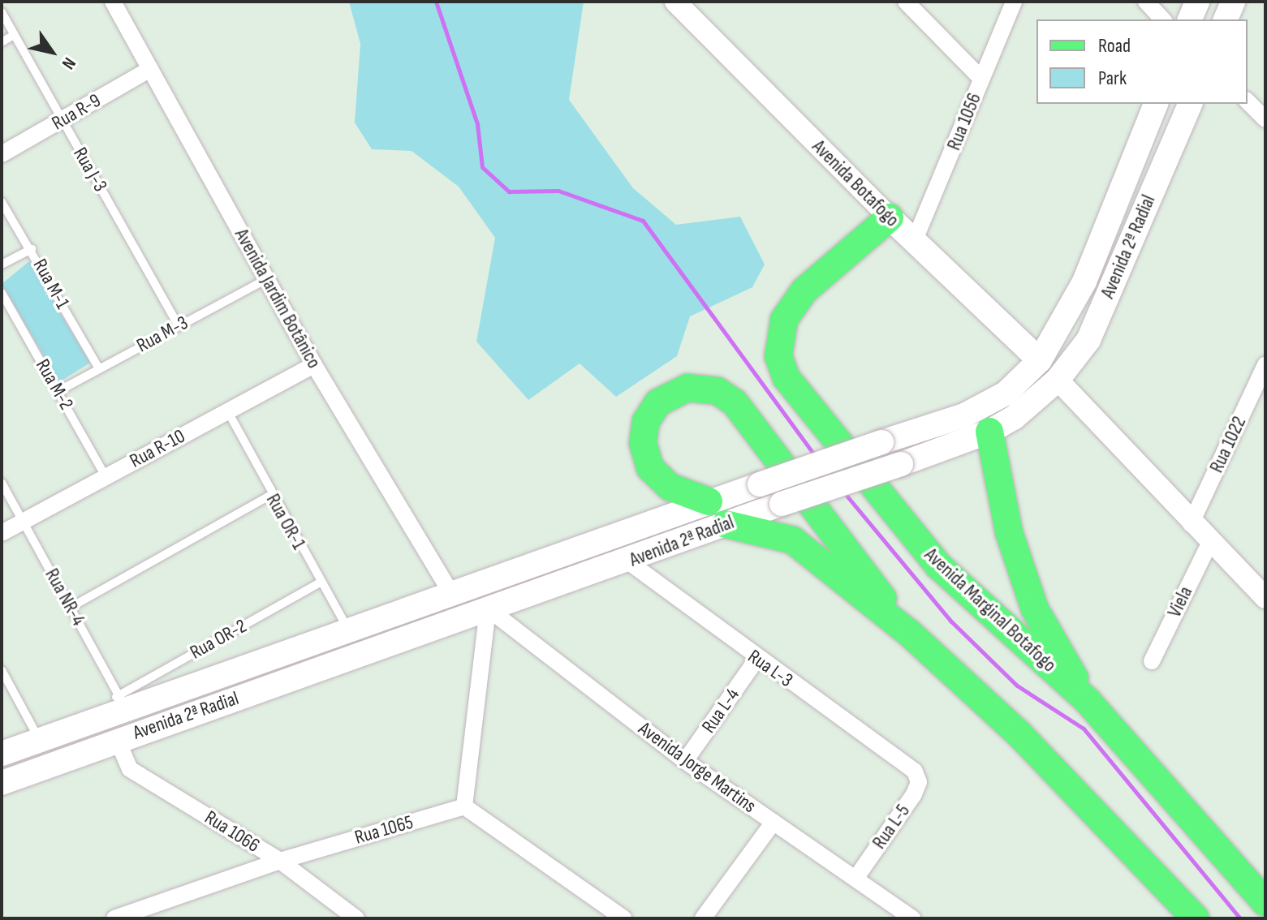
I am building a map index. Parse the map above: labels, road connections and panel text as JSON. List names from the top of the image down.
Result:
{
  "streets": {
    "main road": ["Avenida Botafogo", "Avenida 2ª Radial", "Avenida Marginal Botafogo"],
    "street": [
      "Rua R-9",
      "Rua 1056",
      "Avenida Jardim Botânico",
      "Rua 1022",
      "Rua R-10",
      "Viela",
      "Rua L-3",
      "Rua L-4",
      "Avenida Jorge Martins",
      "Rua L-5",
      "Rua 1065",
      "Rua 1066"
    ],
    "lane": [
      "Rua J-3",
      "Rua M-1",
      "Rua M-3",
      "Rua M-2",
      "Rua OR-1",
      "Rua NR-4",
      "Rua OR-2"
    ]
  },
  "crossings": [
    ["Rua R-9", "Rua J-3"],
    ["Rua R-9", "Avenida Jardim Botânico"],
    ["Rua 1056", "Avenida Botafogo"],
    ["Rua J-3", "Rua M-3"],
    ["Avenida Botafogo", "Avenida 2ª Radial"],
    ["Avenida Botafogo", "Avenida Marginal Botafogo"],
    ["Avenida 2ª Radial", "Avenida Jardim Botânico"],
    ["Avenida 2ª Radial", "Rua OR-1"],
    ["Avenida 2ª Radial", "Rua NR-4"],
    ["Avenida 2ª Radial", "Rua OR-2"],
    ["Avenida 2ª Radial", "Rua L-3"],
    ["Avenida 2ª Radial", "Avenida Jorge Martins"],
    ["Avenida 2ª Radial", "Rua 1066"],
    ["Rua M-1", "Rua M-3"],
    ["Avenida Jardim Botânico", "Rua M-3"],
    ["Avenida Jardim Botânico", "Rua R-10"],
    ["Rua M-3", "Rua M-2"],
    ["Rua M-2", "Rua R-10"],
    ["Rua R-10", "Rua OR-1"],
    ["Rua R-10", "Rua NR-4"],
    ["Rua OR-1", "Rua OR-2"],
    ["Rua NR-4", "Rua OR-2"],
    ["Rua L-3", "Rua L-4"],
    ["Rua L-3", "Rua L-5"],
    ["Rua L-4", "Avenida Jorge Martins"],
    ["Avenida Jorge Martins", "Rua L-5"],
    ["Rua 1065", "Rua 1066"]
  ],
  "legend": ["Road", "Park"],
  "north": "bottom right"
}
